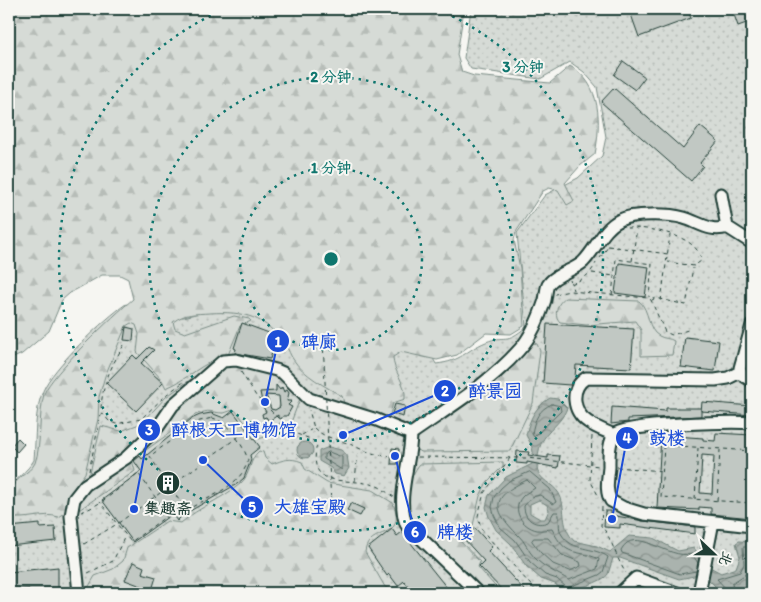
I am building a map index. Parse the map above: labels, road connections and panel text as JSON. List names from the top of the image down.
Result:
{
  "places": {
    "other": [
      "碑廊",
      "醉景园",
      "牌楼",
      "大雄宝殿",
      "醉根天工博物馆",
      "鼓楼"
    ],
    "building": ["集趣斋"]
  },
  "north": "right",
  "rings": ["3 分钟", "2 分钟", "1 分钟"]
}
